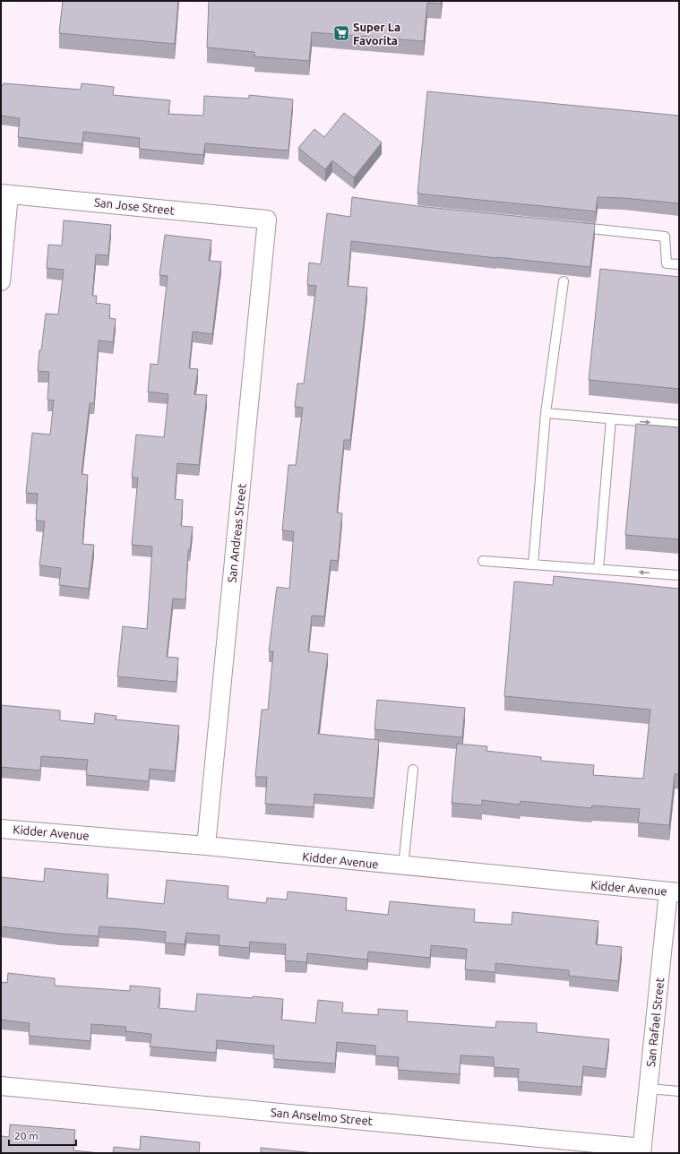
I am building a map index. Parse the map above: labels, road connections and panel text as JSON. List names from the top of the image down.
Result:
{
  "streets": {
    "street": [
      "San Jose Street",
      "San Andreas Street",
      "Kidder Avenue",
      "San Rafael Street",
      "San Anselmo Street"
    ]
  },
  "crossings": [
    ["San Jose Street", "San Andreas Street"],
    ["San Andreas Street", "Kidder Avenue"],
    ["Kidder Avenue", "San Rafael Street"],
    ["San Rafael Street", "San Anselmo Street"]
  ],
  "places": {
    "supermarket": ["Super La Favorita"]
  },
  "scale_bar": "20 m"
}
